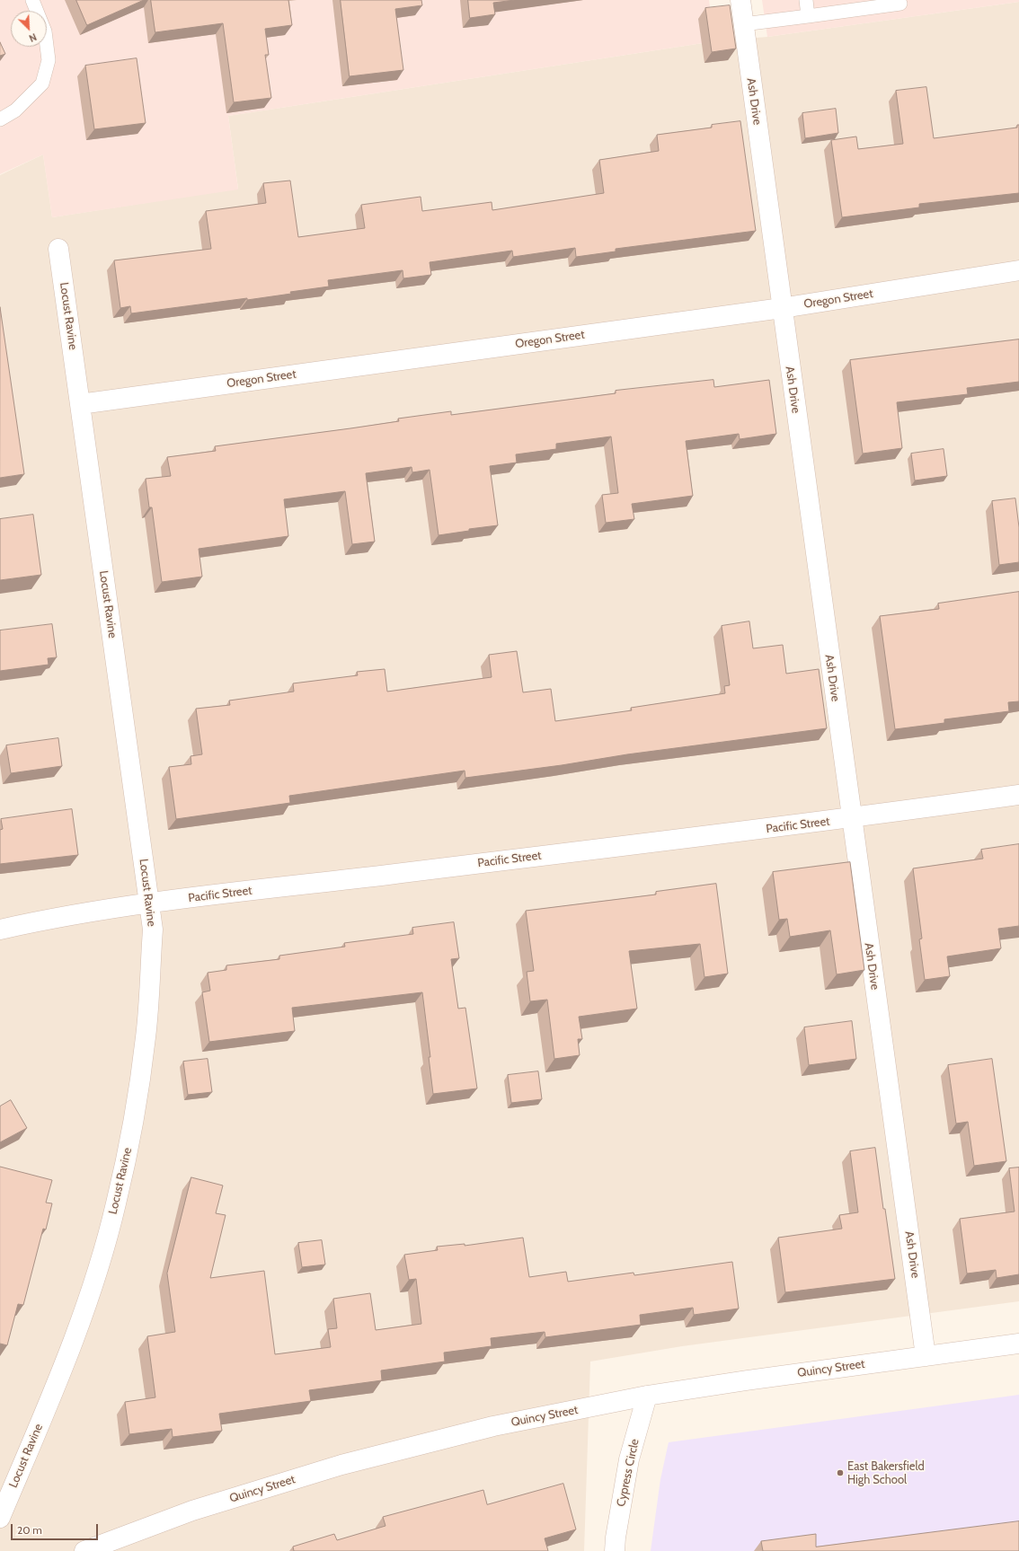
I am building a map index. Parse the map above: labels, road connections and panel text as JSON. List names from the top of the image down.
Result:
{
  "streets": {
    "street": [
      "Ash Drive",
      "Oregon Street",
      "Locust Ravine",
      "Pacific Street",
      "Quincy Street",
      "Cypress Circle"
    ]
  },
  "crossings": [
    ["Ash Drive", "Oregon Street"],
    ["Ash Drive", "Pacific Street"],
    ["Ash Drive", "Quincy Street"],
    ["Oregon Street", "Locust Ravine"],
    ["Locust Ravine", "Pacific Street"],
    ["Quincy Street", "Cypress Circle"]
  ],
  "places": ["East Bakersfield High School"],
  "scale_bar": "20 m",
  "north": "bottom right"
}
